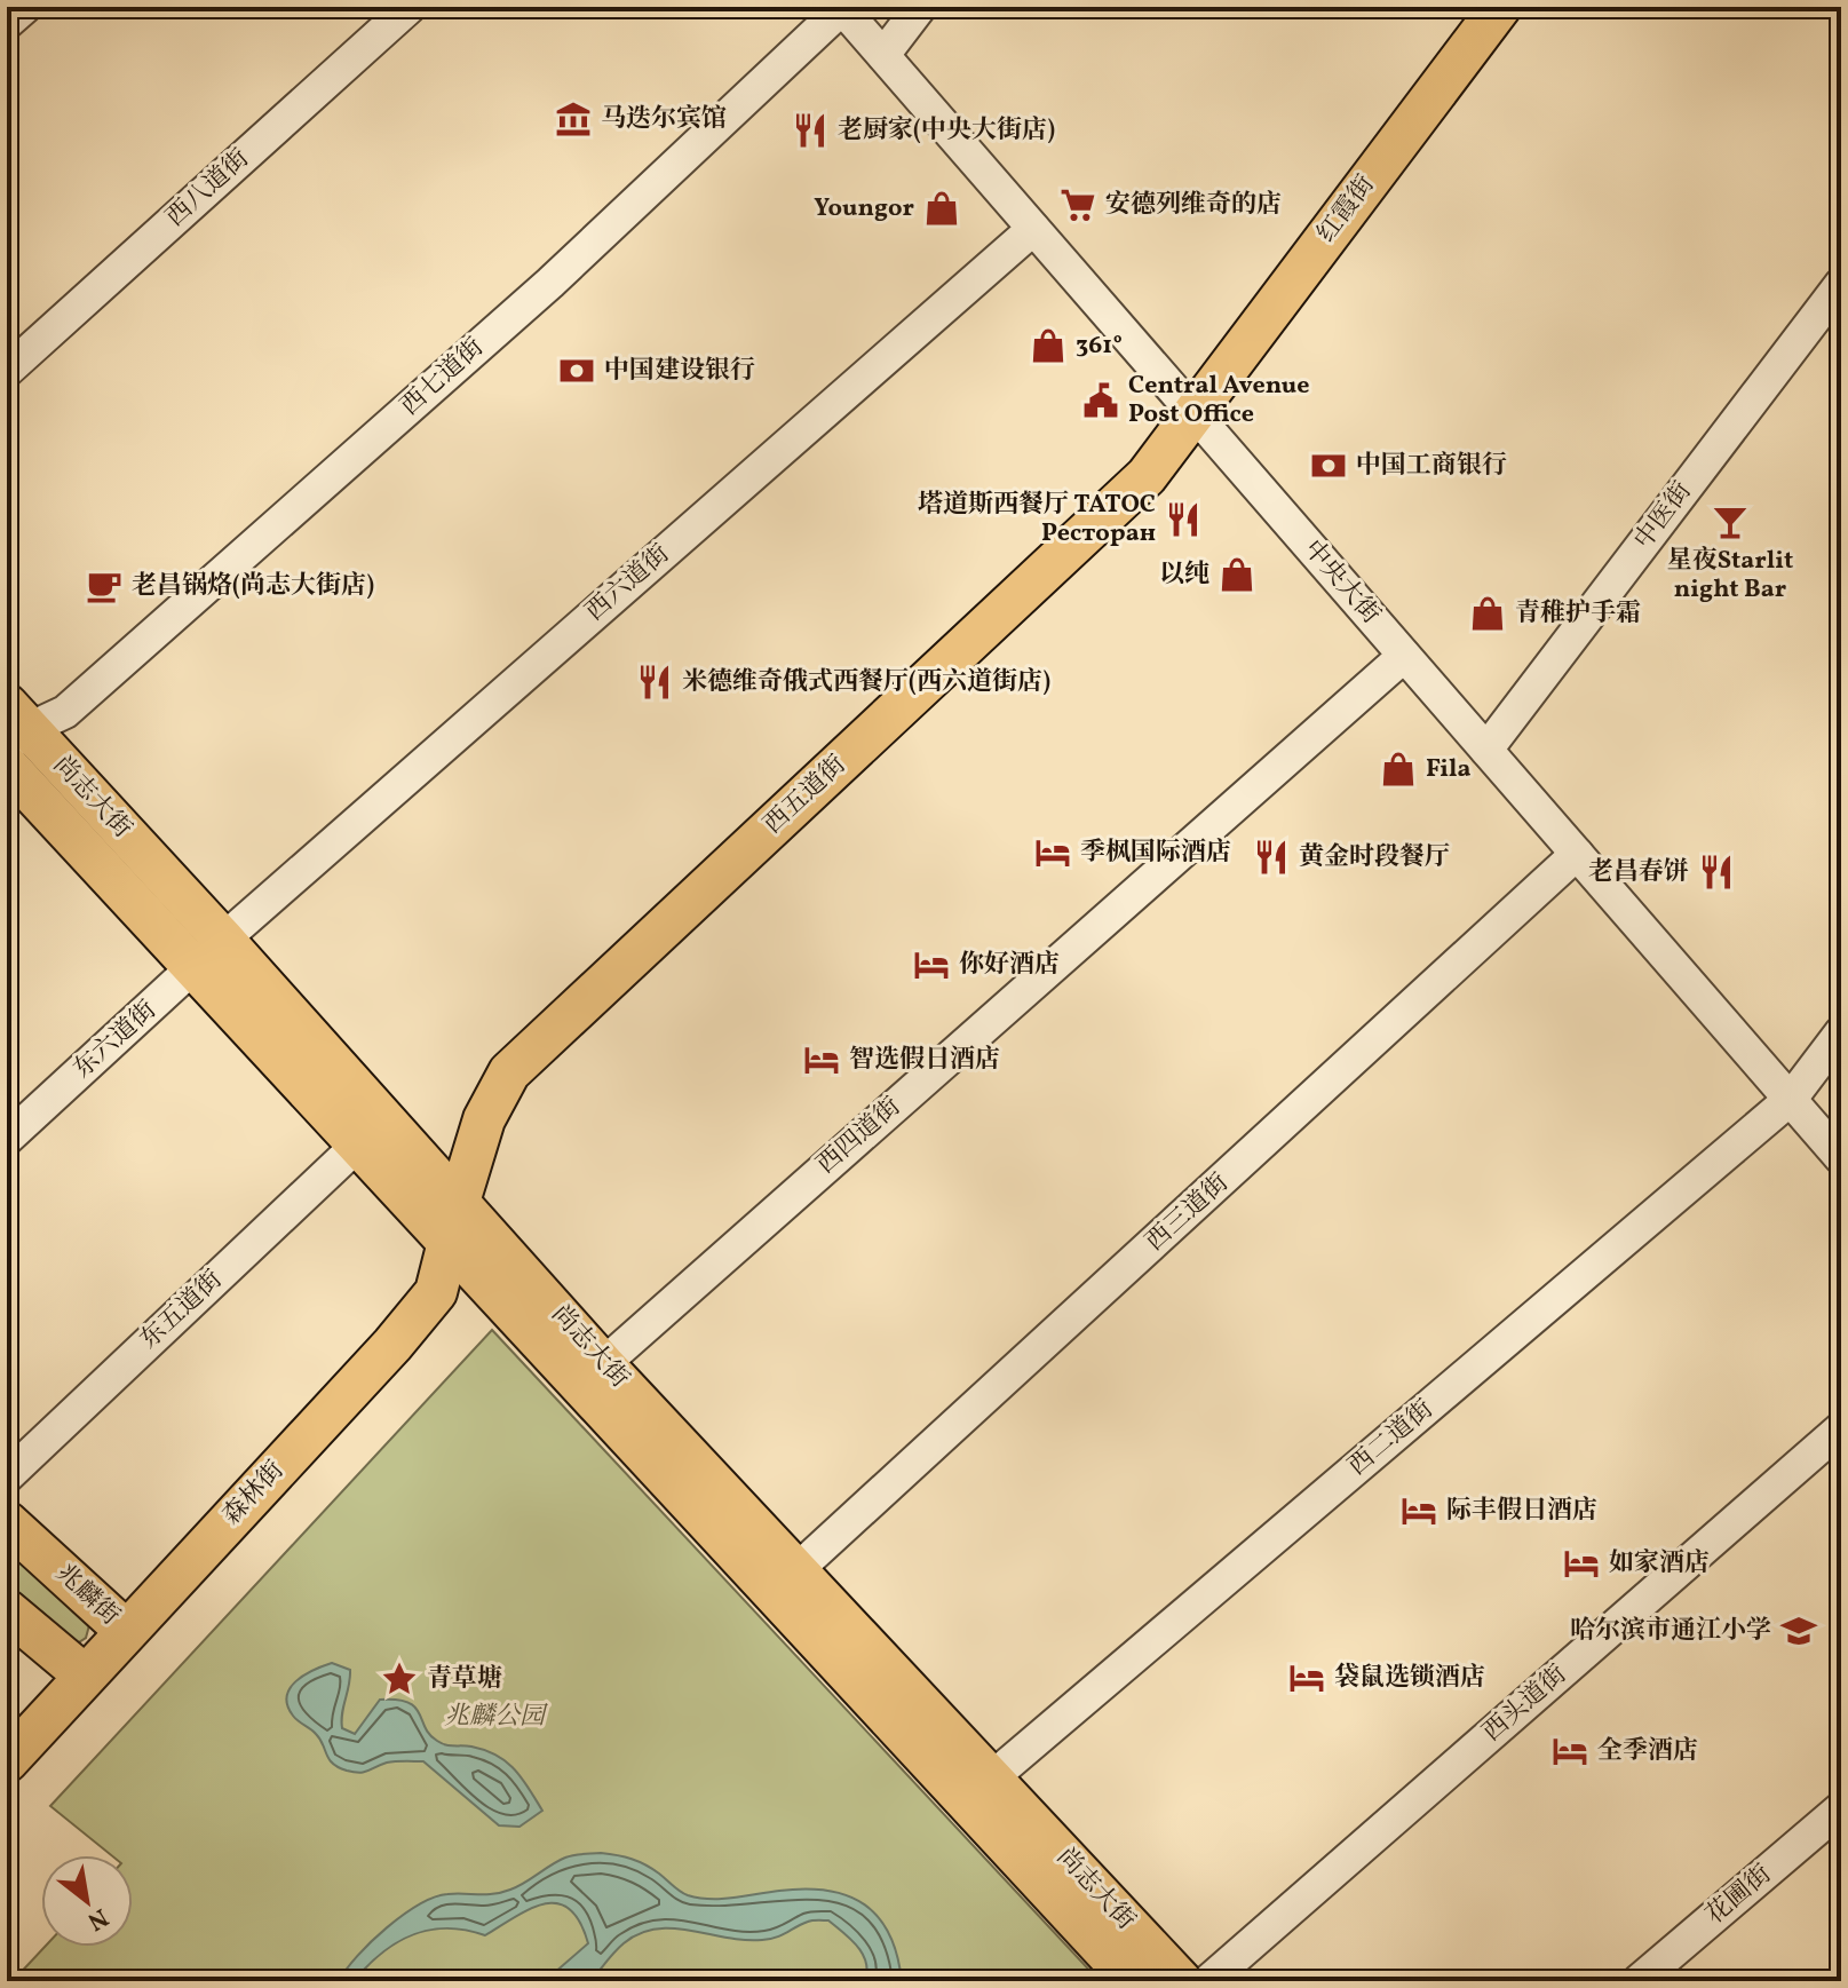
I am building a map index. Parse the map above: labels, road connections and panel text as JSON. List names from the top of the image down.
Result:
{
  "streets": {
    "main road": [
      "红霞街",
      "西五道街",
      "尚志大街",
      "森林街",
      "兆麟街"
    ],
    "street": [
      "西八道街",
      "西七道街",
      "中医街",
      "中央大街",
      "西六道街",
      "东六道街",
      "西四道街",
      "西三道街",
      "东五道街",
      "西二道街",
      "西头道街",
      "花圃街"
    ]
  },
  "crossings": [
    ["红霞街", "中央大街"],
    ["红霞街", "西五道街"],
    ["西七道街", "中央大街"],
    ["西七道街", "尚志大街"],
    ["中医街", "中央大街"],
    ["中央大街", "西六道街"],
    ["中央大街", "西五道街"],
    ["中央大街", "西四道街"],
    ["中央大街", "西三道街"],
    ["中央大街", "西二道街"],
    ["西六道街", "尚志大街"],
    ["西六道街", "东六道街"],
    ["西五道街", "尚志大街"],
    ["西五道街", "森林街"],
    ["尚志大街", "东六道街"],
    ["尚志大街", "西四道街"],
    ["尚志大街", "西三道街"],
    ["尚志大街", "东五道街"],
    ["尚志大街", "西二道街"],
    ["尚志大街", "森林街"],
    ["森林街", "兆麟街"]
  ],
  "parks": ["兆麟公园"],
  "places": {
    "museum": ["马迭尔宾馆"],
    "restaurant": [
      "老厨家(中央大街店)",
      "塔道斯西餐厅 TATOC Ресторан",
      "米德维奇俄式西餐厅(西六道街店)",
      "黄金时段餐厅",
      "老昌春饼"
    ],
    "supermarket": ["安德列维奇的店"],
    "shop": [
      "Youngor",
      "361°",
      "以纯",
      "青稚护手霜",
      "Fila"
    ],
    "bank": ["中国建设银行", "中国工商银行"],
    "public building": ["Central Avenue Post Office"],
    "bar": ["星夜Starlit night Bar"],
    "cafe": ["老昌锅烙(尚志大街店)"],
    "hotel": [
      "季枫国际酒店",
      "你好酒店",
      "智选假日酒店",
      "际丰假日酒店",
      "如家酒店",
      "袋鼠选锁酒店",
      "全季酒店"
    ],
    "school or university": ["哈尔滨市通江小学"],
    "place": ["青草塘"]
  },
  "north": "bottom right"
}
